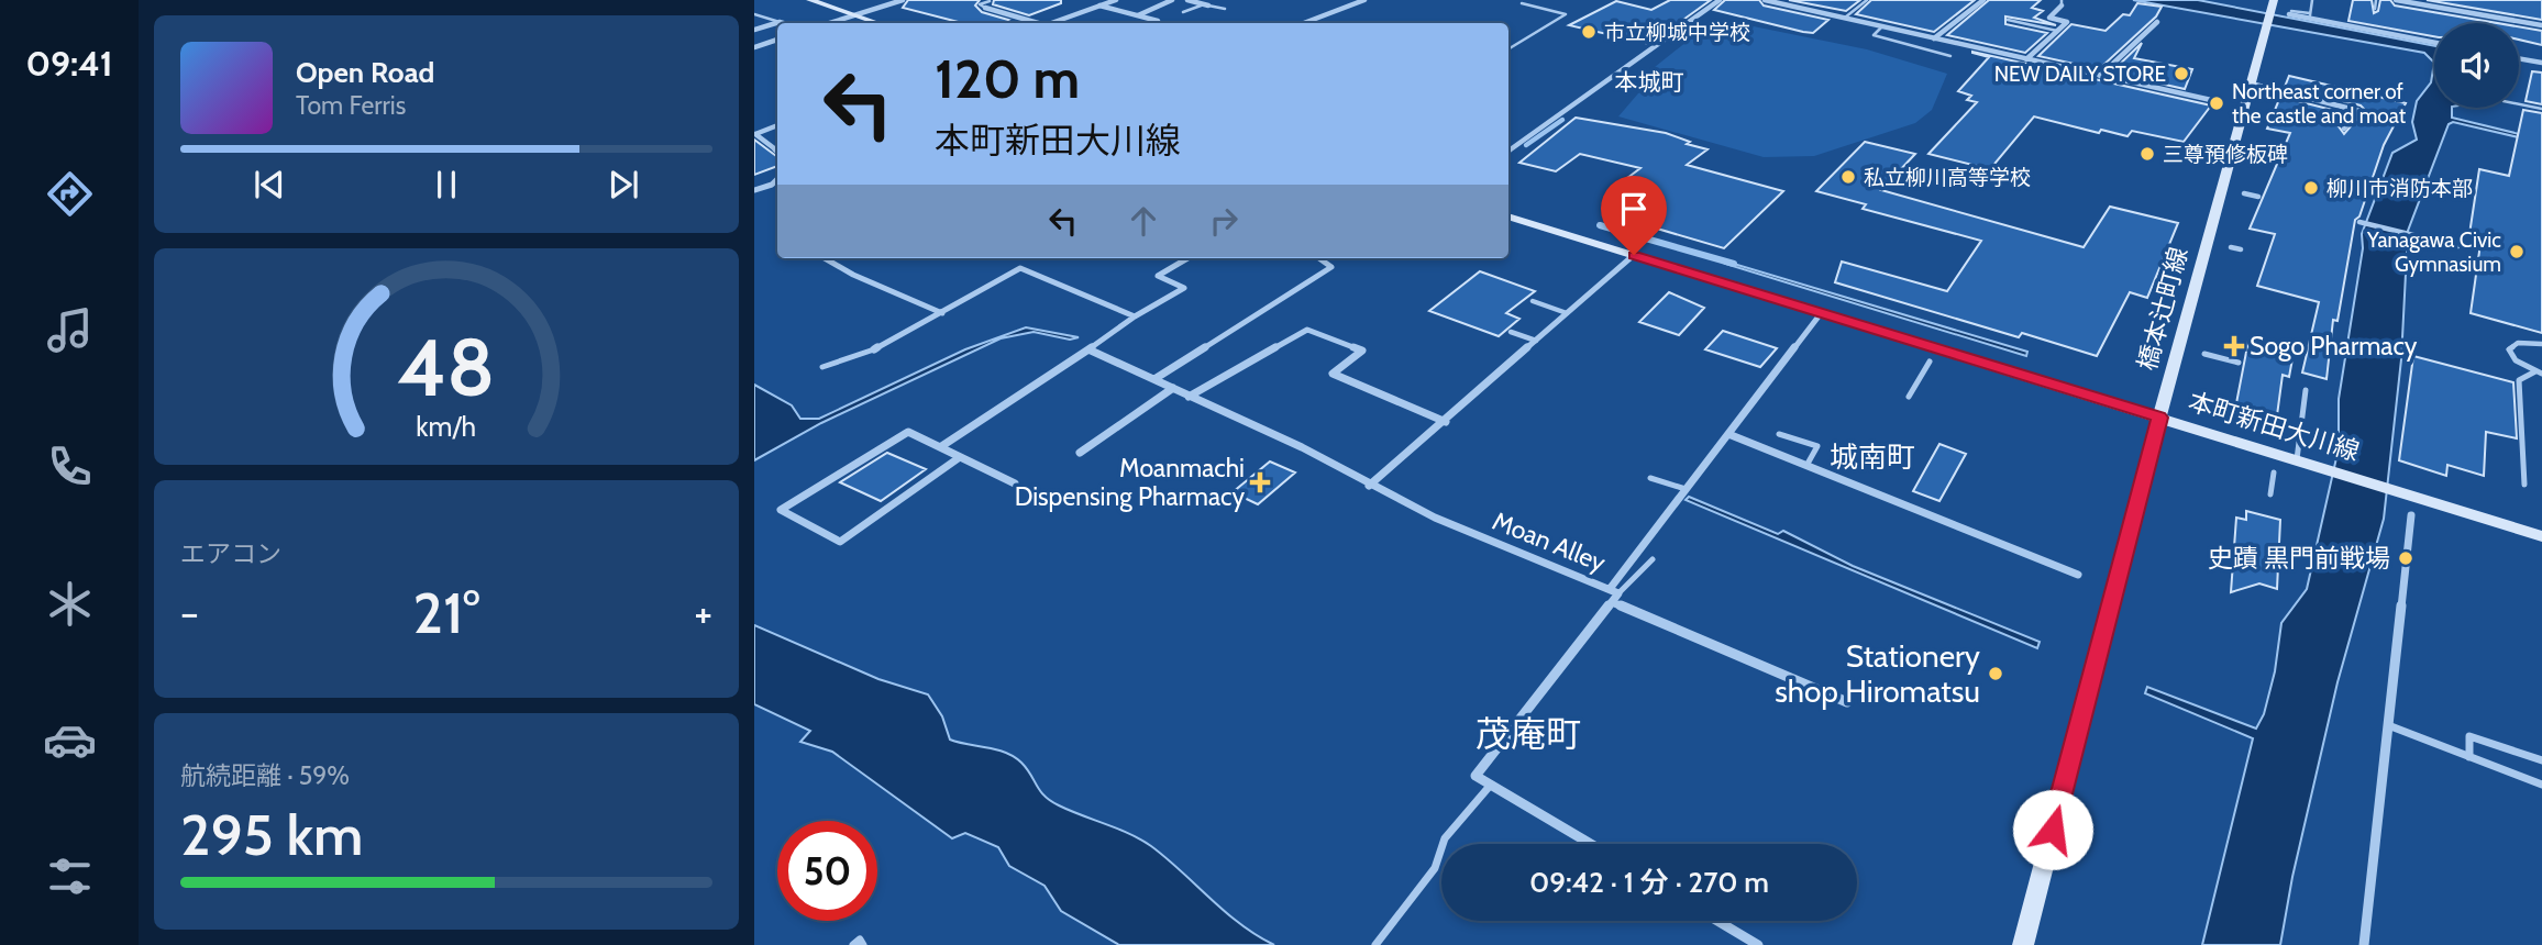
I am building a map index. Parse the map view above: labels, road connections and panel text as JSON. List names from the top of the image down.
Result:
{
  "streets": {
    "main road": ["橋本辻町線", "本町新田大川線"],
    "street": ["Moan Alley"]
  },
  "crossings": [
    ["橋本辻町線", "本町新田大川線"]
  ],
  "districts": ["本城町", "城南町", "茂庵町"],
  "places": {
    "other": [
      "市立柳城中学校",
      "NEW DAILY STORE",
      "Northeast corner of the castle and moat",
      "三尊預修板碑",
      "私立柳川高等学校",
      "柳川市消防本部",
      "Yanagawa Civic Gymnasium",
      "史蹟 黒門前戦場",
      "Stationery shop Hiromatsu"
    ],
    "health": ["Sogo Pharmacy", "Moanmachi Dispensing Pharmacy"]
  },
  "page": {
    "tabs": "09:41",
    "turn": ["120 m", "本町新田大川線"],
    "song": ["Open Road", "Tom Ferris"],
    "tile": [
      "エアコン",
      ["航続距離 · 59%", "295 km"]
    ],
    "heat": ["−", "21°", "+"],
    "limit": "50",
    "trip": "09:42 · 1 分 · 270 m",
    "gauge": ["48", "km/h"]
  }
}
